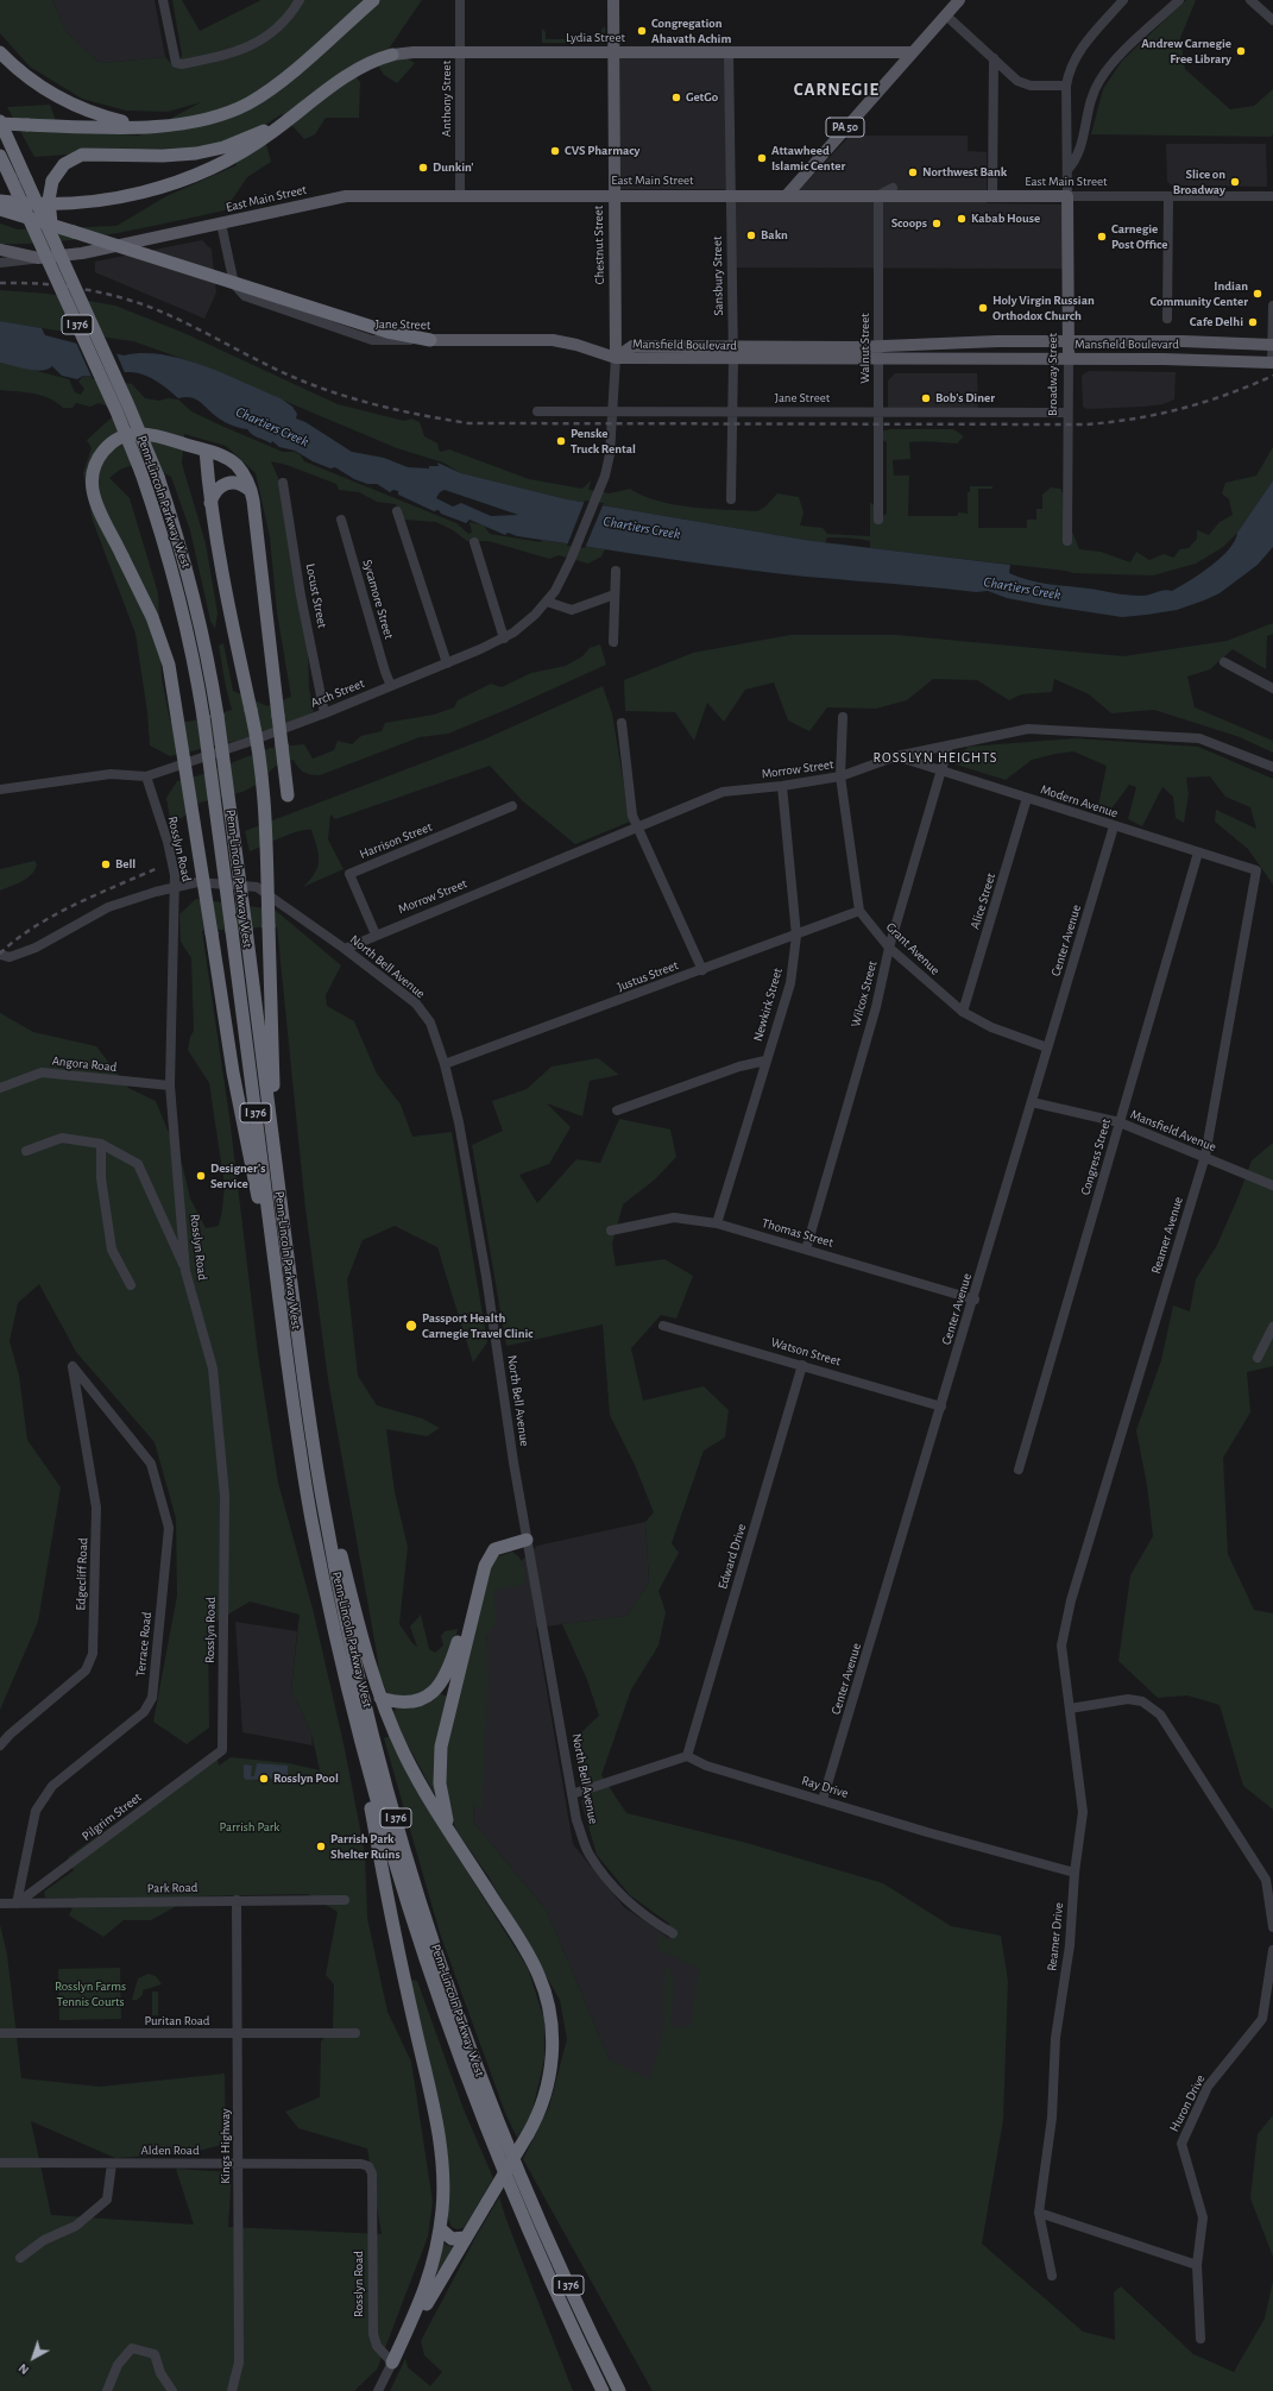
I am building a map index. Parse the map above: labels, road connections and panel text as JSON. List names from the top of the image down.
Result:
{
  "streets": {
    "highway": ["I 376", "Penn-Lincoln Parkway West"],
    "main road": [
      "Lydia Street",
      "PA 50",
      "East Main Street",
      "Chestnut Street",
      "Jane Street",
      "Mansfield Boulevard",
      "Broadway Street"
    ],
    "street": [
      "Anthony Street",
      "Sansbury Street",
      "Walnut Street",
      "Locust Street",
      "Sycamore Street",
      "Arch Street",
      "Morrow Street",
      "Modern Avenue",
      "Harrison Street",
      "Rosslyn Road",
      "Alice Street",
      "Center Avenue",
      "Grant Avenue",
      "North Bell Avenue",
      "Justus Street",
      "Wilcox Street",
      "Newkirk Street",
      "Angora Road",
      "Mansfield Avenue",
      "Congress Street",
      "Thomas Street",
      "Reamer Avenue",
      "Watson Street",
      "Edward Drive",
      "Edgecliff Road",
      "Terrace Road",
      "Ray Drive",
      "Pilgrim Street",
      "Park Road",
      "Reamer Drive",
      "Puritan Road",
      "Huron Drive",
      "Kings Highway",
      "Alden Road"
    ]
  },
  "crossings": [
    ["Lydia Street", "Anthony Street"],
    ["Lydia Street", "PA 50"],
    ["Lydia Street", "Chestnut Street"],
    ["Lydia Street", "Sansbury Street"],
    ["Anthony Street", "East Main Street"],
    ["PA 50", "East Main Street"],
    ["East Main Street", "Chestnut Street"],
    ["East Main Street", "Sansbury Street"],
    ["East Main Street", "Jane Street"],
    ["East Main Street", "Walnut Street"],
    ["East Main Street", "Broadway Street"],
    ["Chestnut Street", "Jane Street"],
    ["Chestnut Street", "Mansfield Boulevard"],
    ["Chestnut Street", "Arch Street"],
    ["Sansbury Street", "Jane Street"],
    ["Sansbury Street", "Mansfield Boulevard"],
    ["Jane Street", "Mansfield Boulevard"],
    ["Jane Street", "Walnut Street"],
    ["Jane Street", "Broadway Street"],
    ["Mansfield Boulevard", "Walnut Street"],
    ["Mansfield Boulevard", "Broadway Street"],
    ["Locust Street", "Arch Street"],
    ["Sycamore Street", "Arch Street"],
    ["Arch Street", "Rosslyn Road"],
    ["Morrow Street", "Modern Avenue"],
    ["Morrow Street", "Harrison Street"],
    ["Morrow Street", "North Bell Avenue"],
    ["Morrow Street", "Wilcox Street"],
    ["Morrow Street", "Newkirk Street"],
    ["Modern Avenue", "Alice Street"],
    ["Modern Avenue", "Center Avenue"],
    ["Modern Avenue", "Wilcox Street"],
    ["Modern Avenue", "Congress Street"],
    ["Modern Avenue", "Reamer Avenue"],
    ["Rosslyn Road", "North Bell Avenue"],
    ["Rosslyn Road", "Angora Road"],
    ["Rosslyn Road", "Pilgrim Street"],
    ["Rosslyn Road", "Alden Road"],
    ["Alice Street", "Grant Avenue"],
    ["Center Avenue", "Grant Avenue"],
    ["Center Avenue", "Mansfield Avenue"],
    ["Center Avenue", "Thomas Street"],
    ["Center Avenue", "Watson Street"],
    ["Center Avenue", "Ray Drive"],
    ["Grant Avenue", "Justus Street"],
    ["Grant Avenue", "Wilcox Street"],
    ["North Bell Avenue", "Justus Street"],
    ["Justus Street", "Newkirk Street"],
    ["Wilcox Street", "Thomas Street"],
    ["Newkirk Street", "Thomas Street"],
    ["Mansfield Avenue", "Congress Street"],
    ["Mansfield Avenue", "Reamer Avenue"],
    ["Reamer Avenue", "Reamer Drive"],
    ["Watson Street", "Edward Drive"],
    ["Edward Drive", "Ray Drive"],
    ["Edgecliff Road", "Terrace Road"],
    ["Terrace Road", "Pilgrim Street"],
    ["Terrace Road", "Park Road"],
    ["Ray Drive", "Reamer Drive"],
    ["Pilgrim Street", "Park Road"],
    ["Park Road", "Kings Highway"],
    ["Puritan Road", "Kings Highway"],
    ["Kings Highway", "Alden Road"]
  ],
  "districts": ["CARNEGIE", "ROSSLYN HEIGHTS"],
  "water": ["Chartiers Creek"],
  "parks": ["Parrish Park", "Rosslyn Farms Tennis Courts"],
  "places": [
    "Congregation Ahavath Achim",
    "Andrew Carnegie Free Library",
    "GetGo",
    "CVS Pharmacy",
    "Attawheed Islamic Center",
    "Dunkin'",
    "Northwest Bank",
    "Slice on Broadway",
    "Kabab House",
    "Scoops",
    "Bakn",
    "Carnegie Post Office",
    "Indian Community Center",
    "Holy Virgin Russian Orthodox Church",
    "Cafe Delhi",
    "Bob's Diner",
    "Penske Truck Rental",
    "Bell",
    "Designer's Service",
    "Passport Health Carnegie Travel Clinic",
    "Rosslyn Pool",
    "Parrish Park Shelter Ruins"
  ],
  "north": "bottom left"
}
